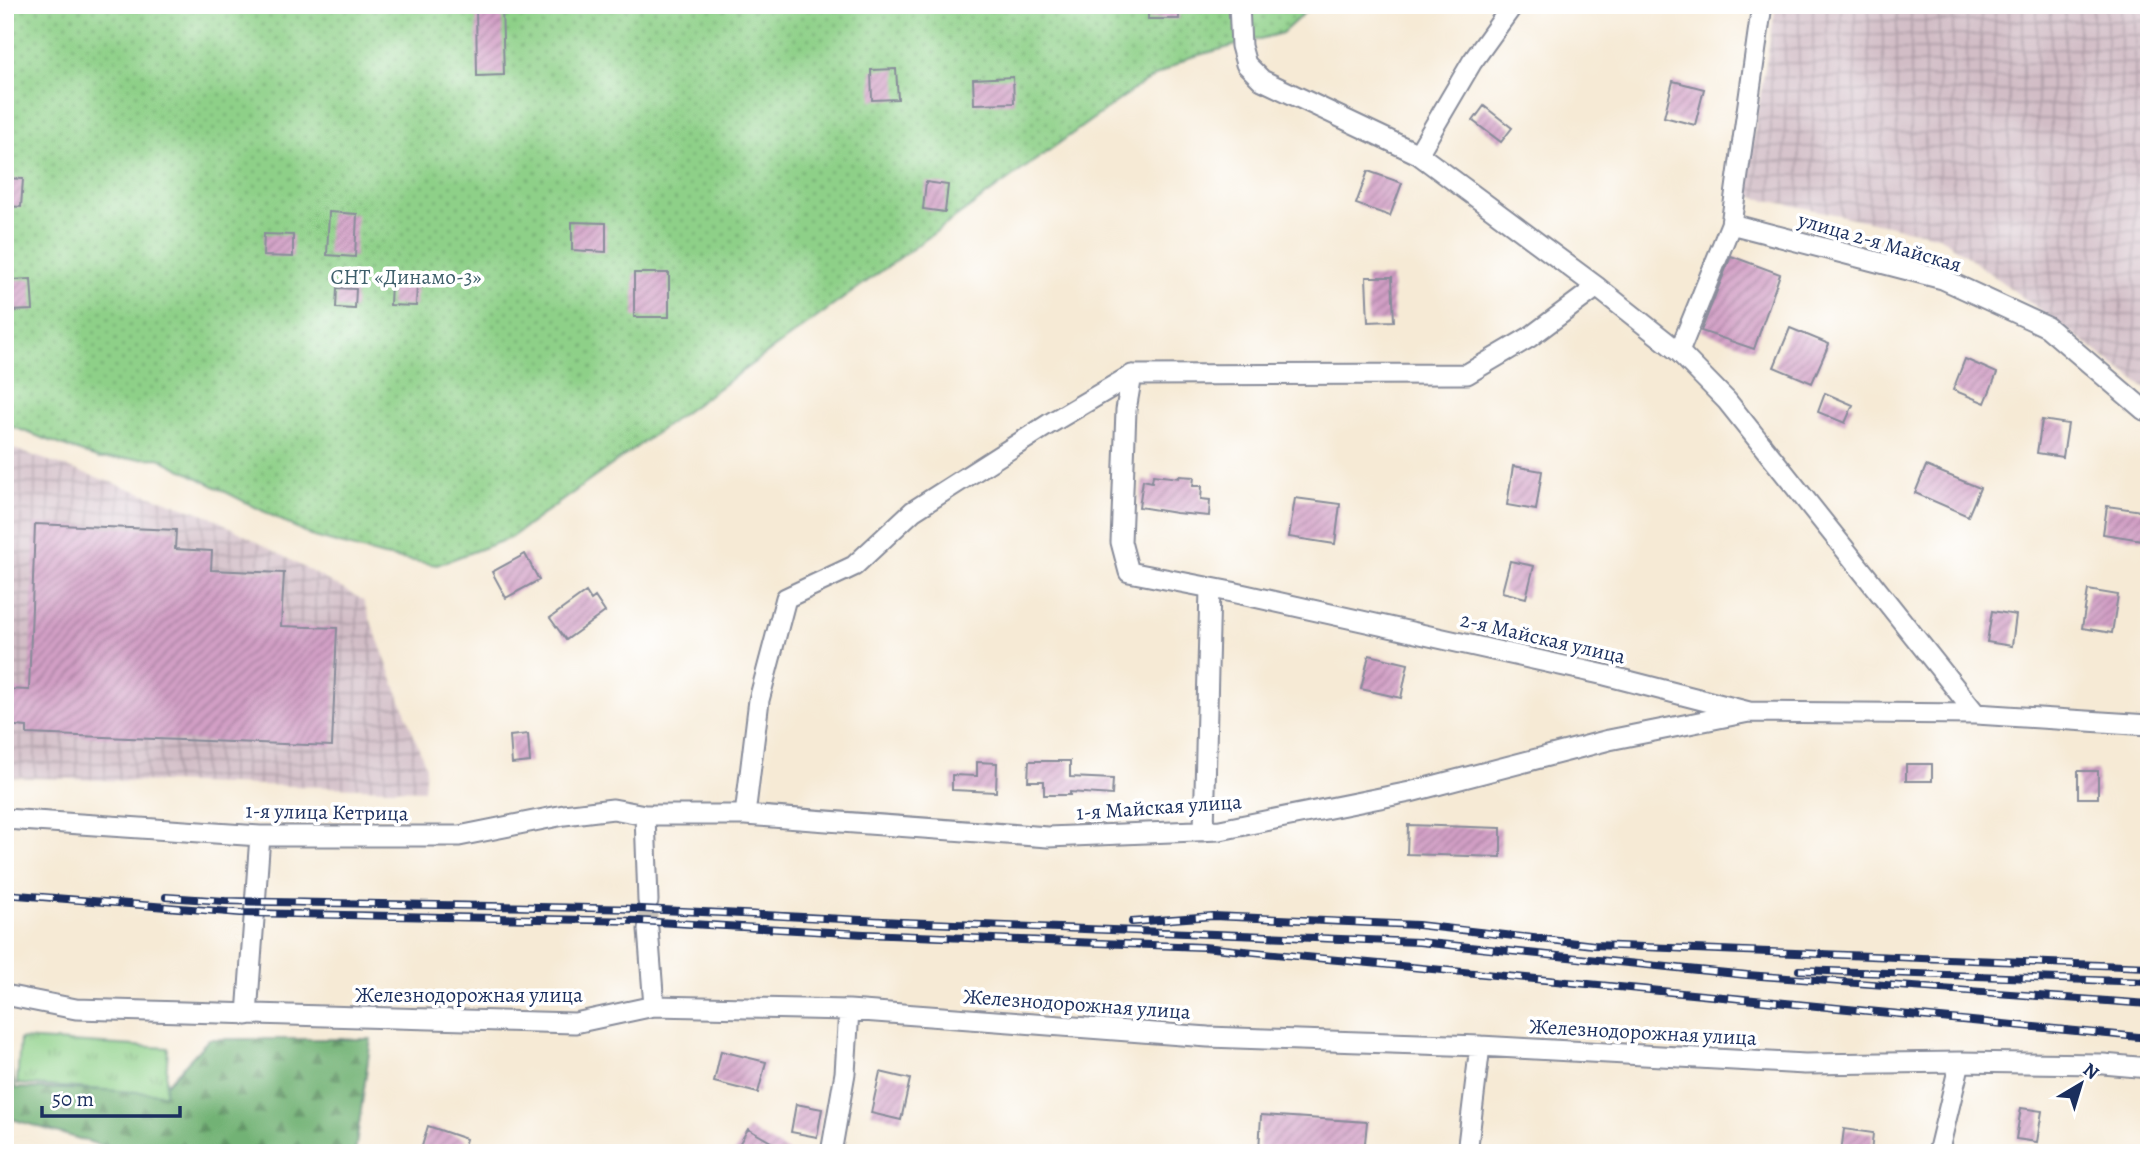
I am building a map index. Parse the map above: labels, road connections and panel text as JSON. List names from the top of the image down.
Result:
{
  "streets": {
    "street": [
      "улица 2-я Майская",
      "2-я Майская улица",
      "1-я Майская улица",
      "1-я улица Кетрица",
      "Железнодорожная улица"
    ]
  },
  "crossings": [
    ["2-я Майская улица", "1-я Майская улица"],
    ["1-я Майская улица", "1-я улица Кетрица"]
  ],
  "parks": ["СНТ «Динамо-3»"],
  "scale_bar": "50 m",
  "north": "top right"
}
